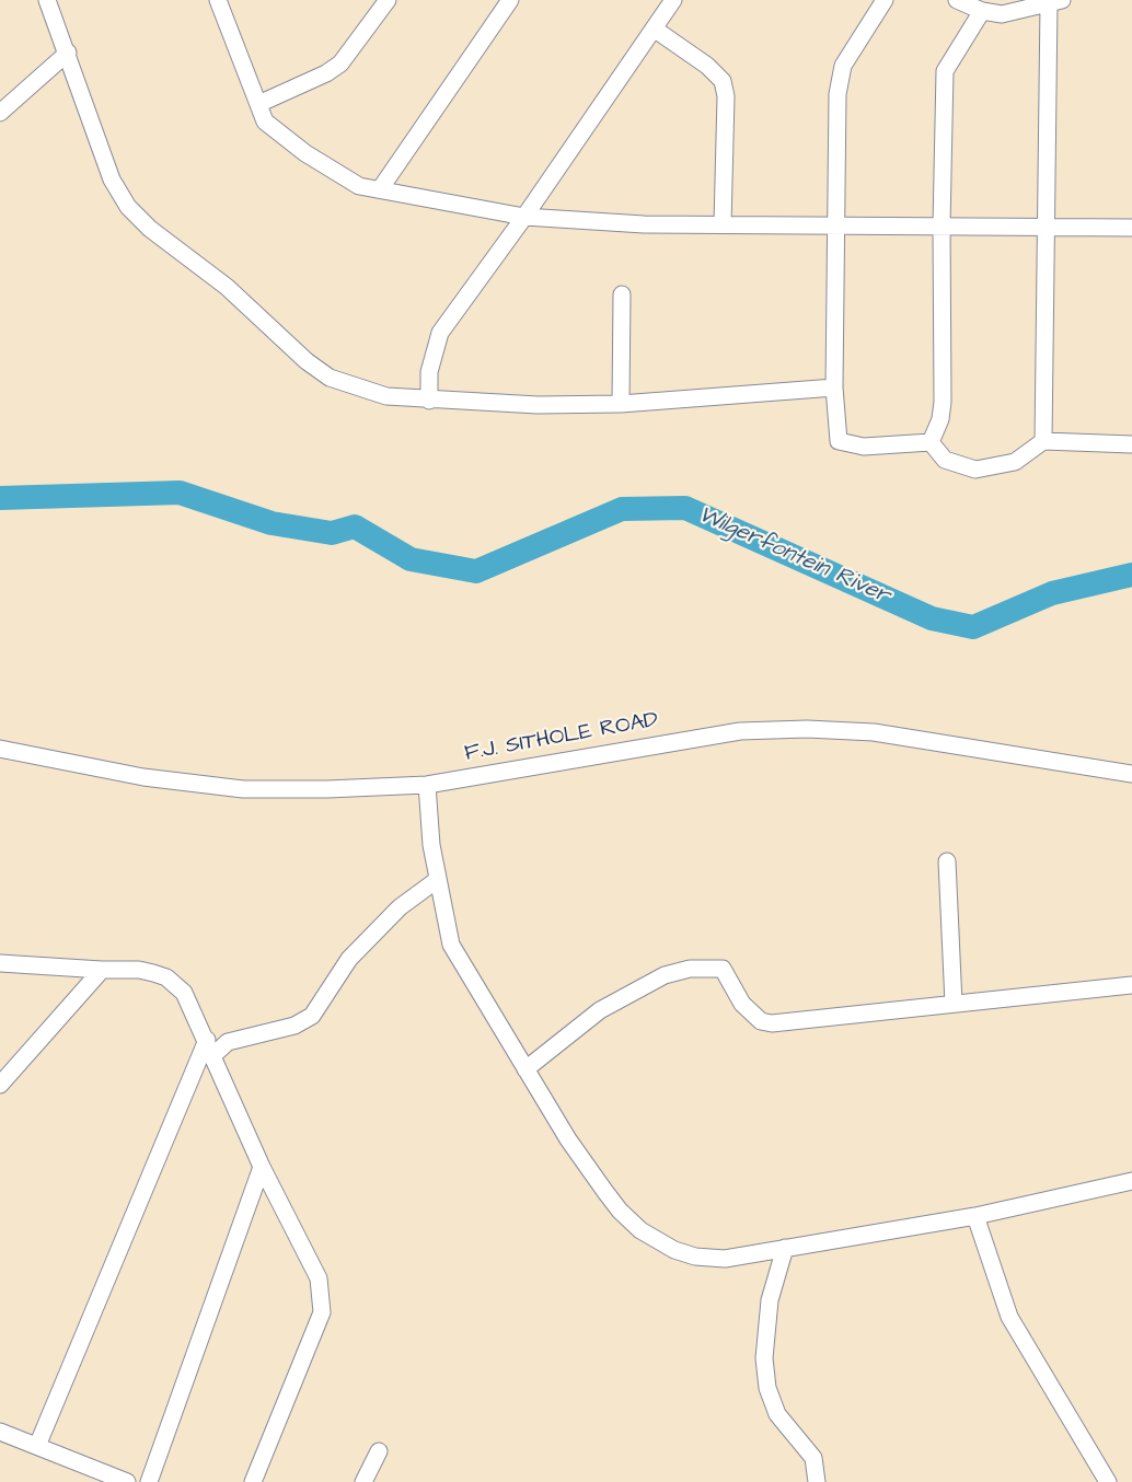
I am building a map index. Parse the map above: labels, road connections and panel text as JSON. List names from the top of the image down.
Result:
{
  "streets": {
    "street": ["F.J. SITHOLE ROAD"]
  },
  "water": ["Wilgerfontein River"]
}
